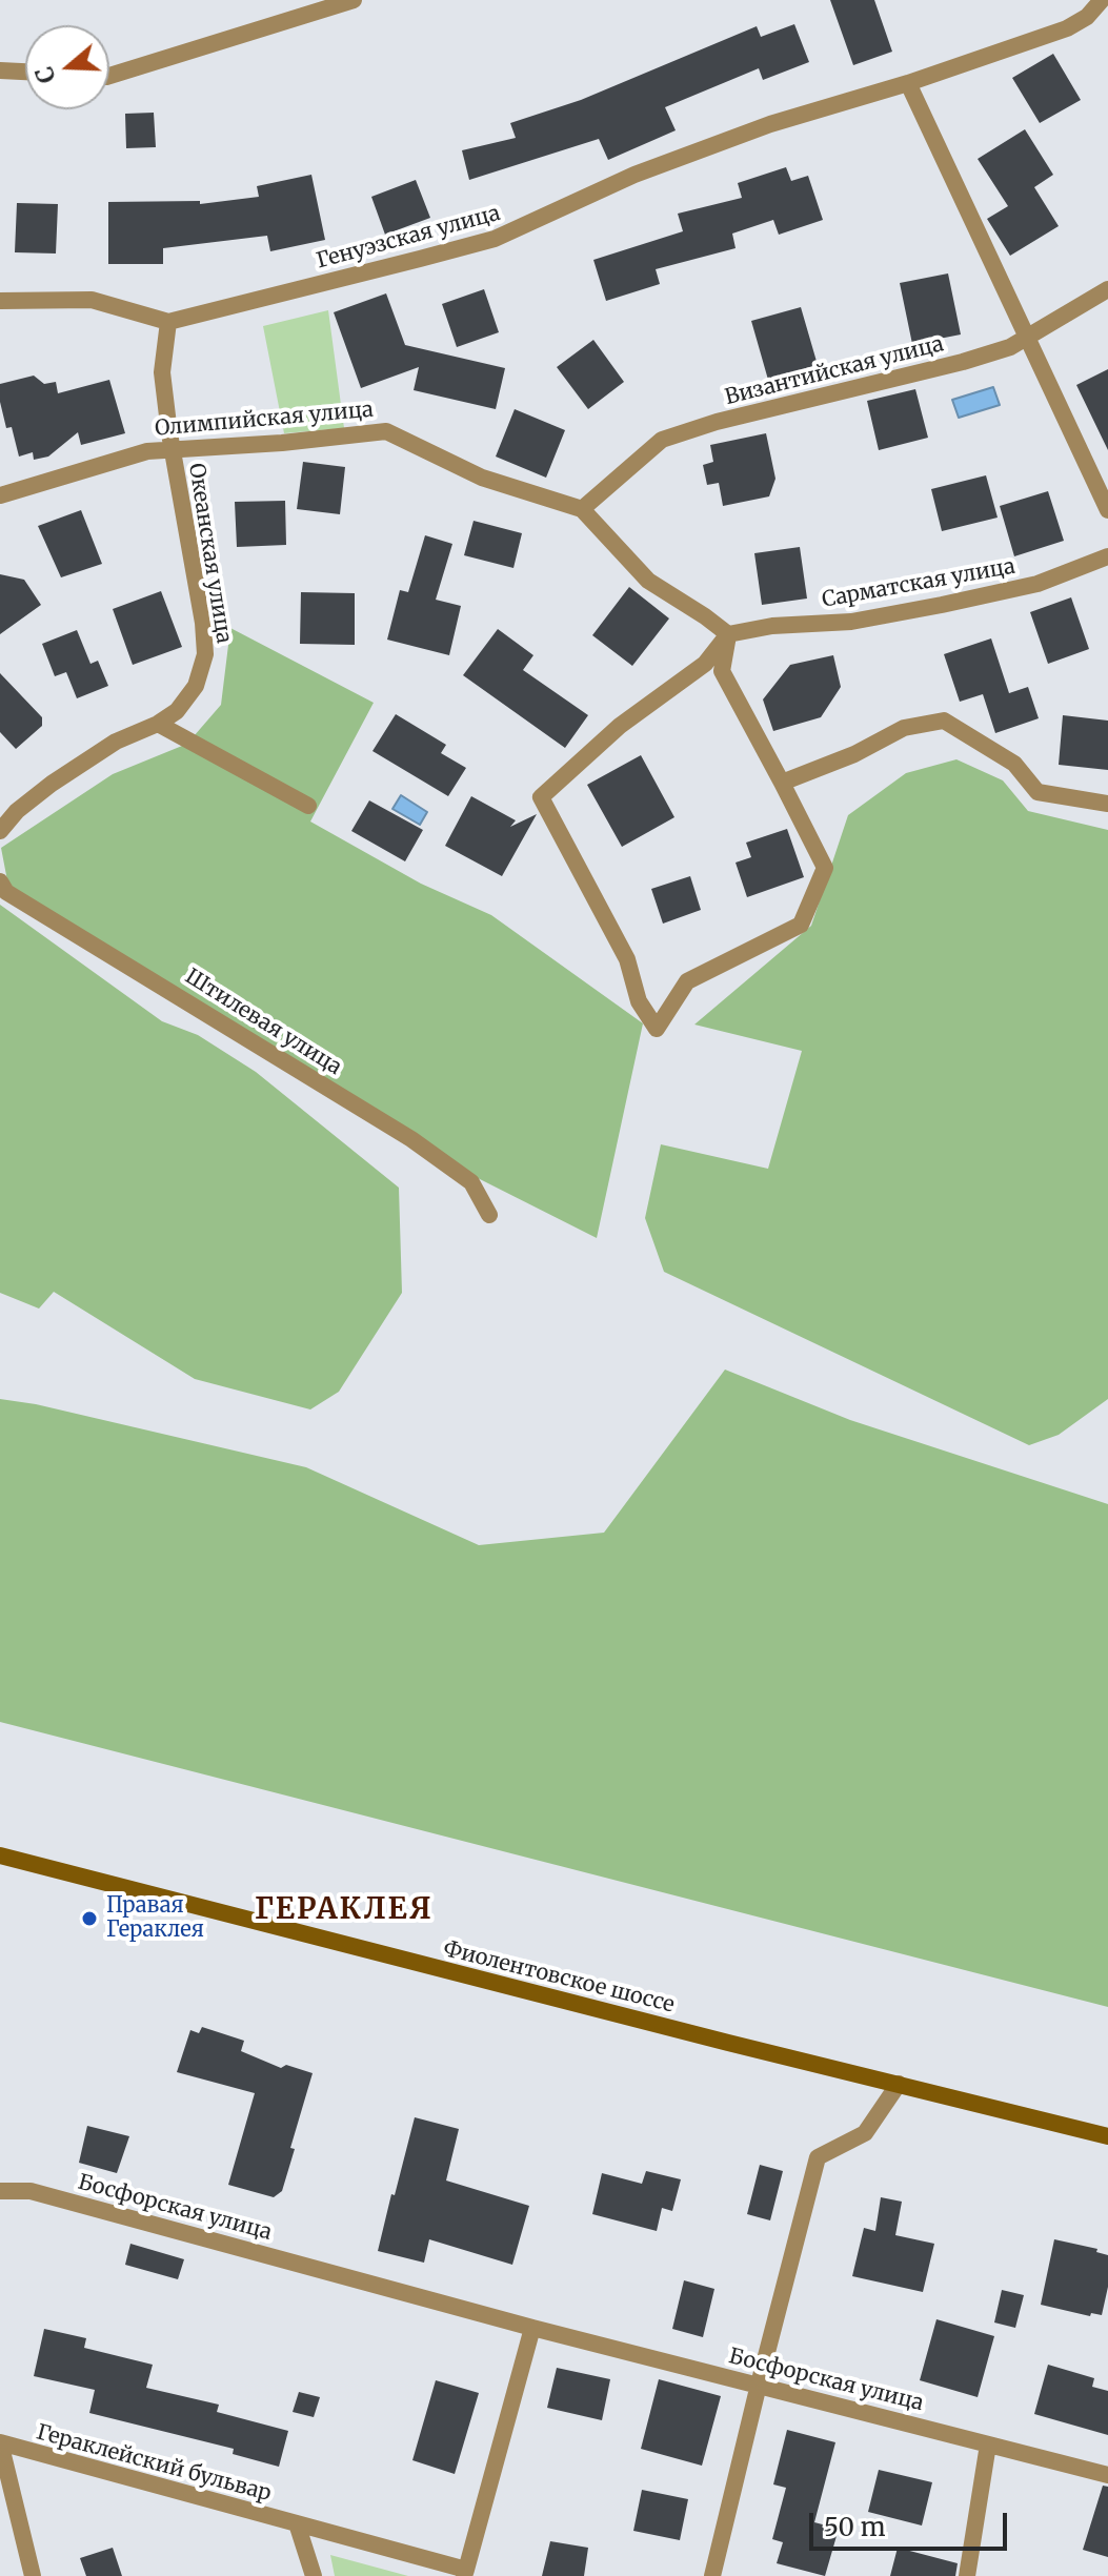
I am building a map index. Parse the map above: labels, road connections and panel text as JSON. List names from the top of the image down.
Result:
{
  "streets": {
    "main road": ["Фиолентовское шоссе"],
    "street": [
      "Генуэзская улица",
      "Византийская улица",
      "Олимпийская улица",
      "Океанская улица",
      "Сарматская улица",
      "Штилевая улица",
      "Босфорская улица",
      "Гераклейский бульвар"
    ]
  },
  "crossings": [
    ["Генуэзская улица", "Океанская улица"],
    ["Византийская улица", "Олимпийская улица"],
    ["Олимпийская улица", "Океанская улица"],
    ["Олимпийская улица", "Сарматская улица"]
  ],
  "districts": ["ГЕРАКЛЕЯ"],
  "places": ["Правая Гераклея"],
  "scale_bar": "50 m",
  "north": "left"
}
